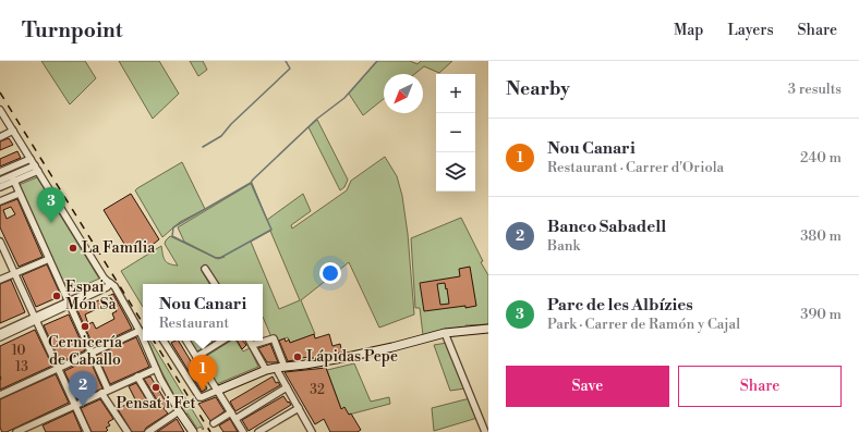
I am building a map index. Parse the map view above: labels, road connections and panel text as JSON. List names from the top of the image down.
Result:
{
  "places": [
    "La Família",
    "Espai Món Sà",
    "Cernicería de Caballo",
    "Lápidas Pepe",
    "Pensat i Fet"
  ],
  "house_numbers": ["10", "13", "32"],
  "north": "bottom left",
  "page": {
    "header": "Turnpoint",
    "nav": ["Map", "Layers", "Share"],
    "heading": ["Nearby", "3 results"],
    "map_buttons": ["+", "−"],
    "list": [
      {
        "mark": "1",
        "name": "Nou Canari",
        "note": "Restaurant · Carrer d'Oriola",
        "value": "240 m"
      },
      {
        "mark": "2",
        "name": "Banco Sabadell",
        "note": "Bank",
        "value": "380 m"
      },
      {
        "mark": "3",
        "name": "Parc de les Albízies",
        "note": "Park · Carrer de Ramón y Cajal",
        "value": "390 m"
      }
    ],
    "pins": ["3", "1", "2"],
    "popup": ["Nou Canari", "Restaurant"],
    "buttons": ["Save", "Share"]
  }
}
